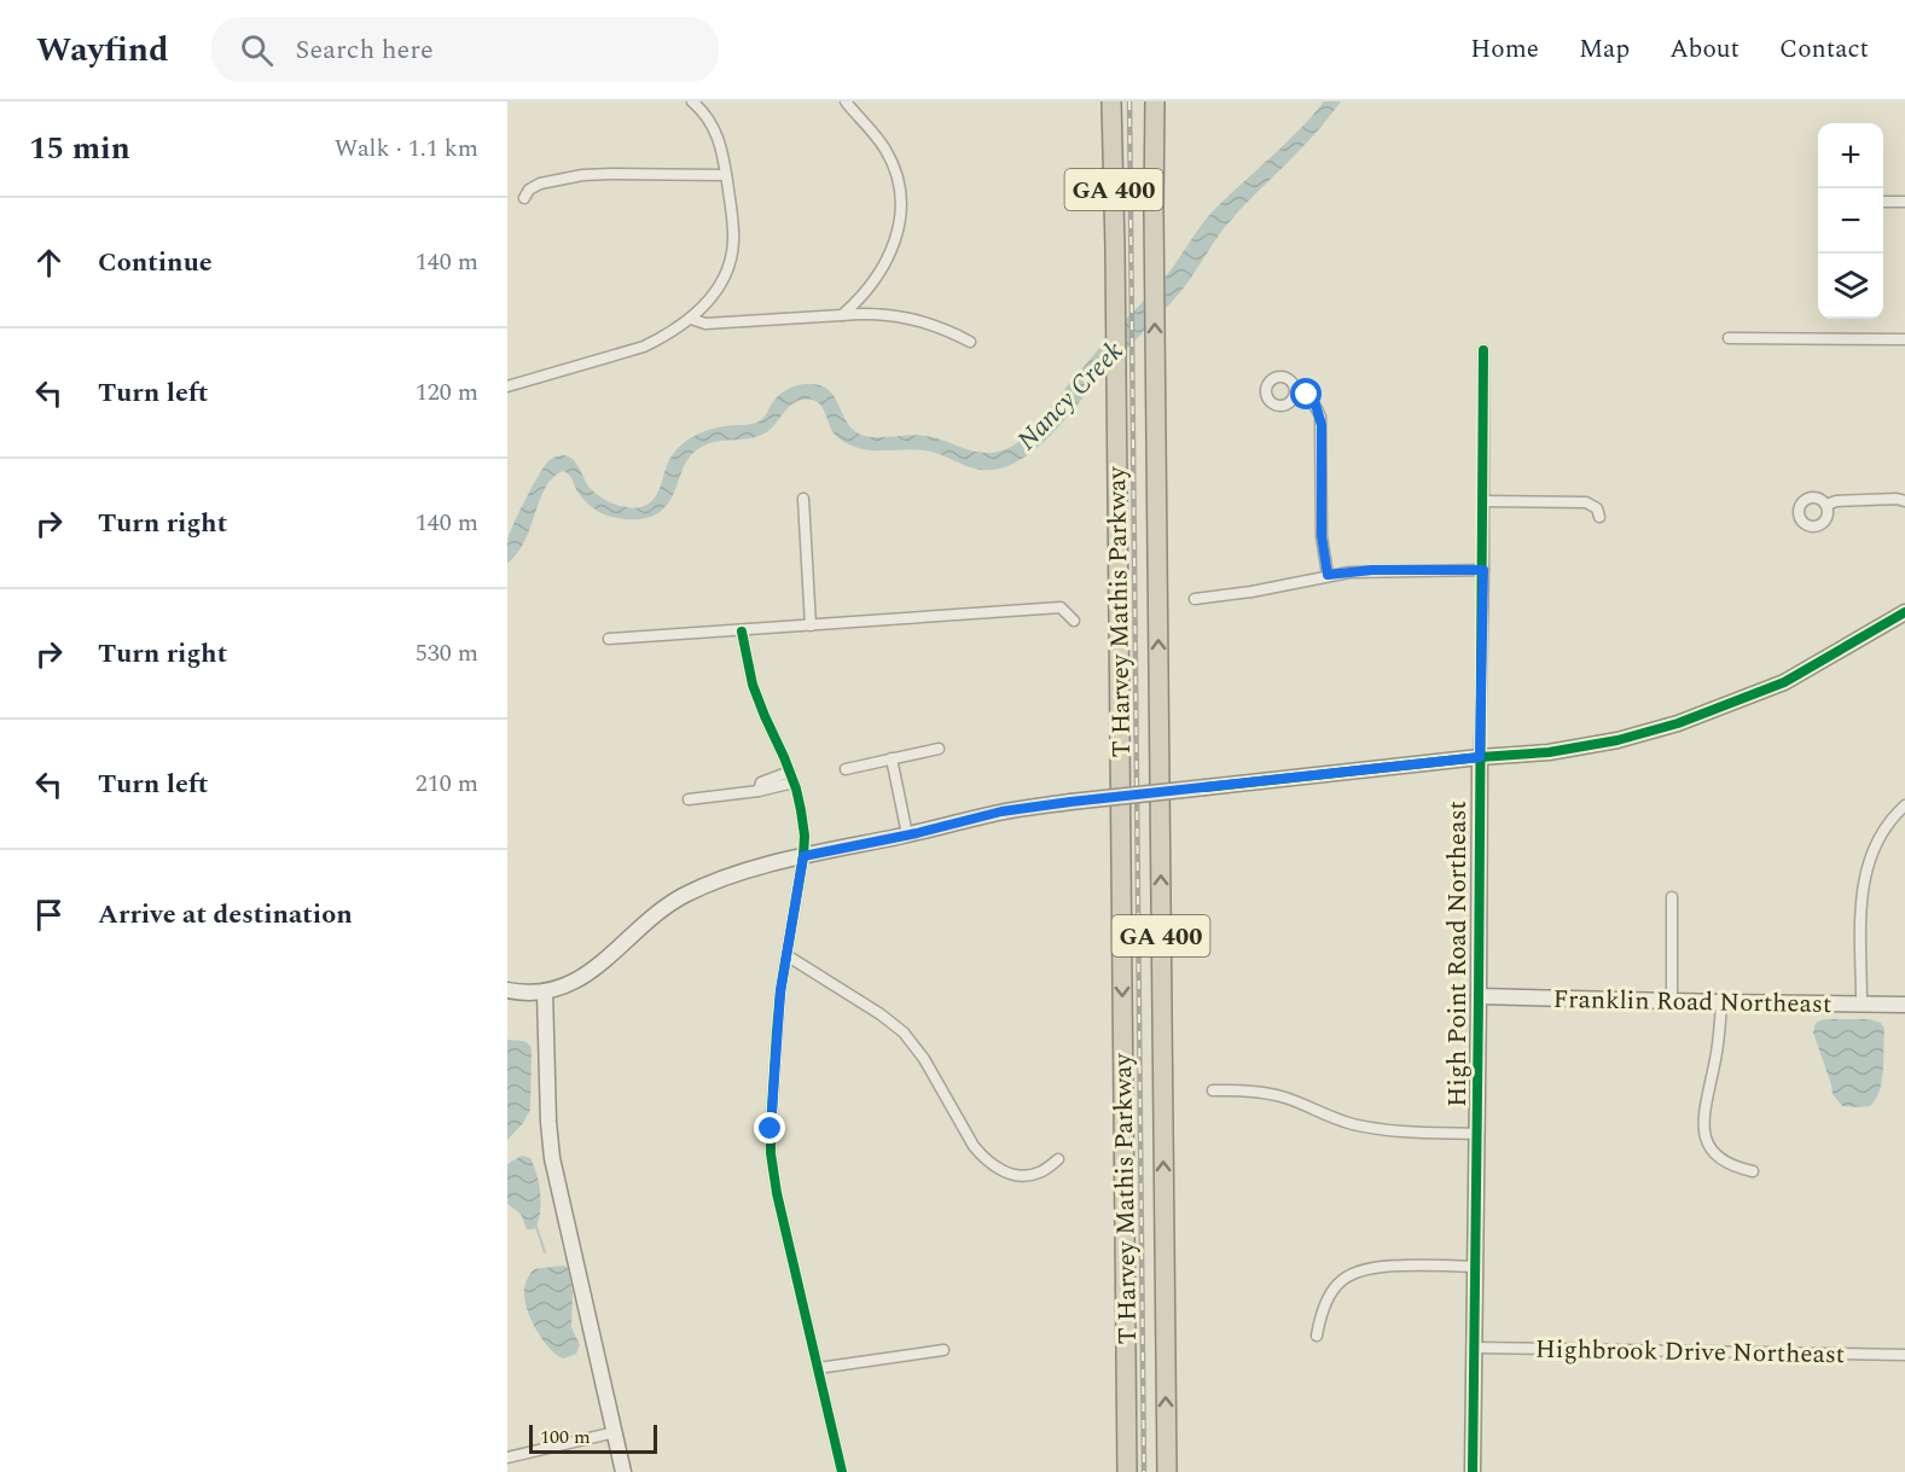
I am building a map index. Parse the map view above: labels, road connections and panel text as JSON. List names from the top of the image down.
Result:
{
  "streets": {
    "highway": ["GA 400", "T Harvey Mathis Parkway"],
    "street": ["High Point Road Northeast", "Franklin Road Northeast", "Highbrook Drive Northeast"]
  },
  "crossings": [
    ["High Point Road Northeast", "Franklin Road Northeast"],
    ["High Point Road Northeast", "Highbrook Drive Northeast"]
  ],
  "water": ["Nancy Creek"],
  "scale_bar": "100 m",
  "page": {
    "header": "Wayfind",
    "search": "Search here",
    "nav": [
      "Home",
      "Map",
      "About",
      "Contact"
    ],
    "heading": ["15 min", "Walk · 1.1 km"],
    "map_buttons": ["+", "−"],
    "list": [
      ["Continue", "140 m"],
      ["Turn left", "120 m"],
      ["Turn right", "140 m"],
      ["Turn right", "530 m"],
      ["Turn left", "210 m"],
      "Arrive at destination"
    ],
    "scale": "100 m"
  }
}
